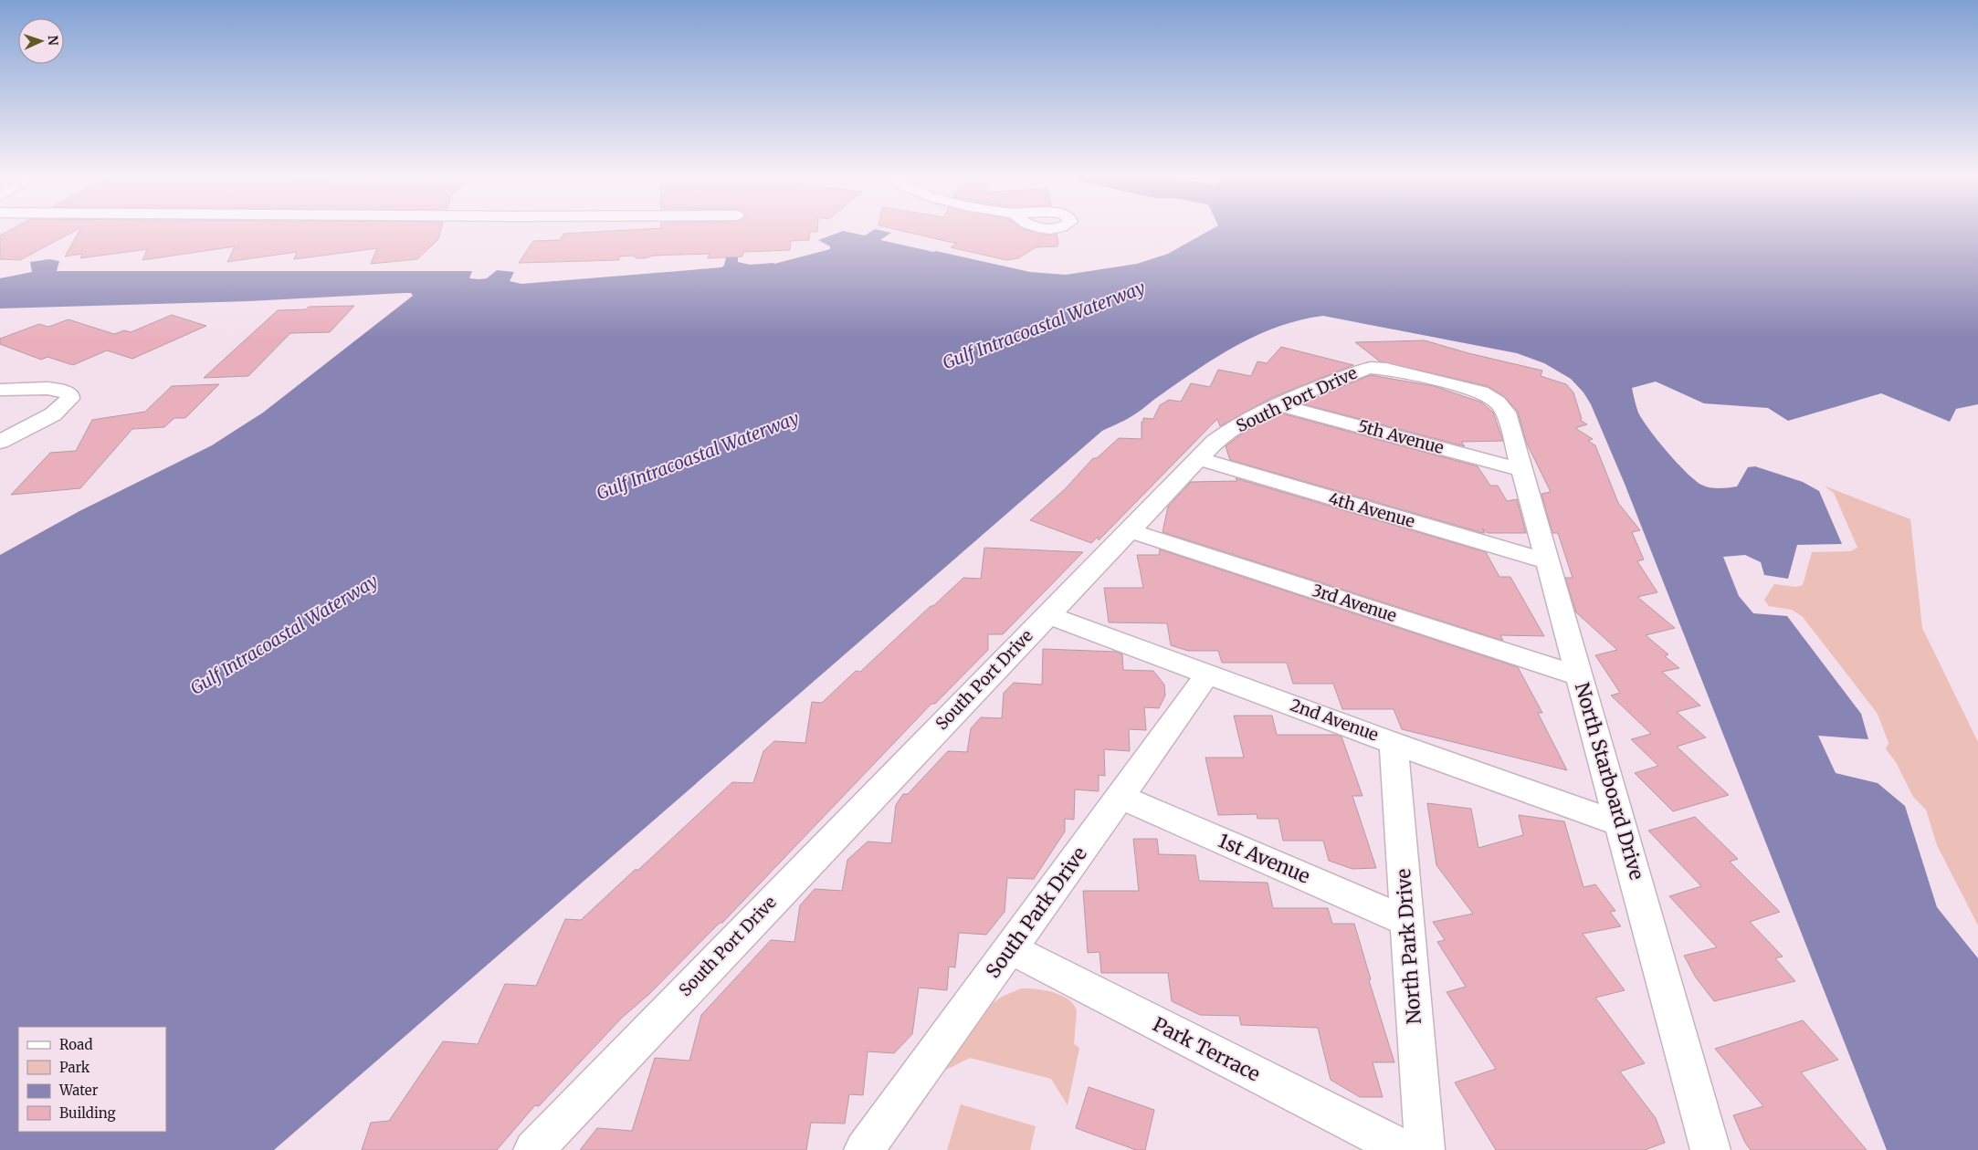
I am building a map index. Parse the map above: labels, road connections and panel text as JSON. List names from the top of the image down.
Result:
{
  "streets": {
    "street": [
      "South Port Drive",
      "5th Avenue",
      "4th Avenue",
      "3rd Avenue",
      "2nd Avenue",
      "North Starboard Drive",
      "1st Avenue",
      "South Park Drive",
      "North Park Drive",
      "Park Terrace"
    ]
  },
  "crossings": [
    ["South Port Drive", "5th Avenue"],
    ["South Port Drive", "4th Avenue"],
    ["South Port Drive", "3rd Avenue"],
    ["South Port Drive", "2nd Avenue"],
    ["South Port Drive", "North Starboard Drive"],
    ["5th Avenue", "North Starboard Drive"],
    ["4th Avenue", "North Starboard Drive"],
    ["3rd Avenue", "North Starboard Drive"],
    ["2nd Avenue", "North Starboard Drive"],
    ["2nd Avenue", "South Park Drive"],
    ["2nd Avenue", "North Park Drive"],
    ["1st Avenue", "South Park Drive"],
    ["1st Avenue", "North Park Drive"],
    ["South Park Drive", "Park Terrace"]
  ],
  "water": ["Gulf Intracoastal Waterway"],
  "legend": [
    "Road",
    "Park",
    "Water",
    "Building"
  ],
  "north": "right"
}
